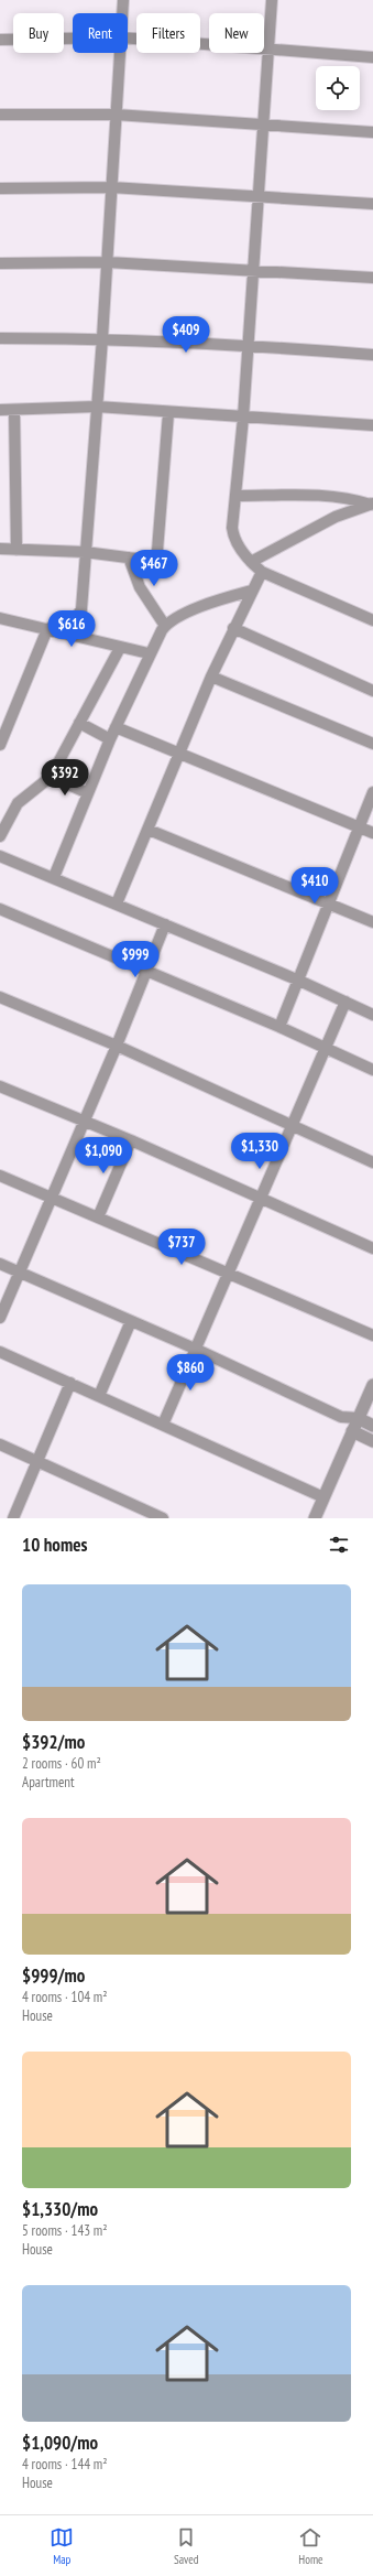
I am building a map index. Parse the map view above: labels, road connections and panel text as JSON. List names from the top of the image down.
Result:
{
  "page": {
    "chip": [
      "Buy",
      "Rent",
      "Filters",
      "New"
    ],
    "price": [
      "$409",
      "$467",
      "$616",
      "$392",
      "$410",
      "$999",
      "$1,330",
      "$1,090",
      "$737",
      "$860"
    ],
    "heading": "10 homes",
    "list": [
      {
        "name": "$392/mo",
        "note": "2 rooms · 60 m² · Apartment"
      },
      {
        "name": "$999/mo",
        "note": "4 rooms · 104 m² · House"
      },
      {
        "name": "$1,330/mo",
        "note": "5 rooms · 143 m² · House"
      },
      {
        "name": "$1,090/mo",
        "note": "4 rooms · 144 m² · House"
      }
    ],
    "tabs": ["Map", "Saved", "Home"]
  }
}
